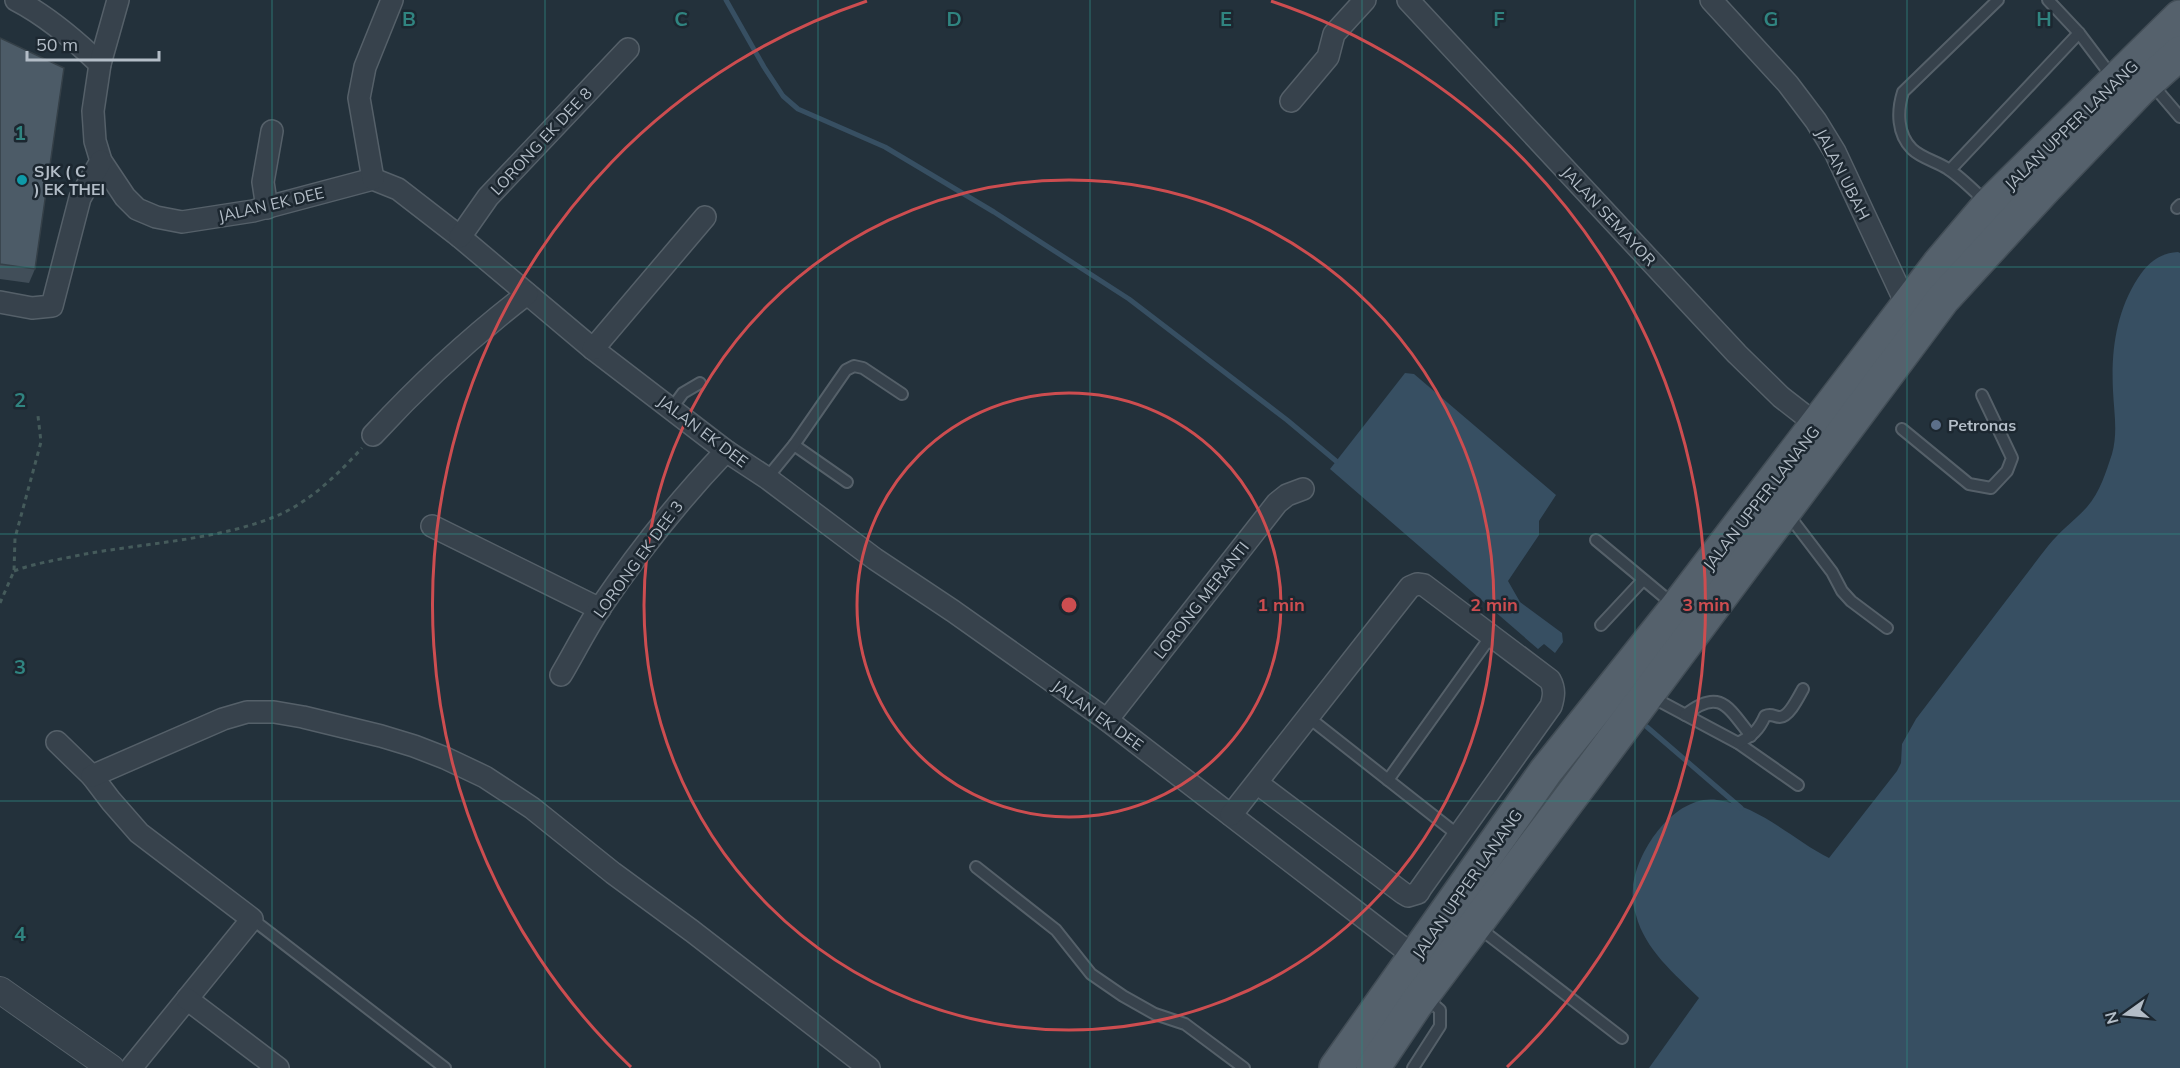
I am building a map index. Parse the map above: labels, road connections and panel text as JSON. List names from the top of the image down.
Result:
{
  "streets": {
    "main road": ["JALAN UPPER LANANG"],
    "street": [
      "LORONG EK DEE 8",
      "JALAN UBAH",
      "JALAN EK DEE",
      "JALAN SEMAYOR",
      "LORONG EK DEE 3",
      "LORONG MERANTI"
    ]
  },
  "crossings": [
    ["JALAN UPPER LANANG", "JALAN UBAH"],
    ["JALAN UPPER LANANG", "JALAN EK DEE"],
    ["JALAN UPPER LANANG", "JALAN SEMAYOR"],
    ["LORONG EK DEE 8", "JALAN EK DEE"],
    ["JALAN EK DEE", "LORONG EK DEE 3"],
    ["JALAN EK DEE", "LORONG MERANTI"]
  ],
  "places": ["SJK ( C ) EK THEI", "Petronas"],
  "scale_bar": "50 m",
  "north": "left",
  "grid": {
    "columns": [
      "B",
      "C",
      "D",
      "E",
      "F",
      "G",
      "H"
    ],
    "rows": [
      "1",
      "2",
      "3",
      "4"
    ]
  },
  "rings": ["1 min", "2 min", "3 min"]
}
